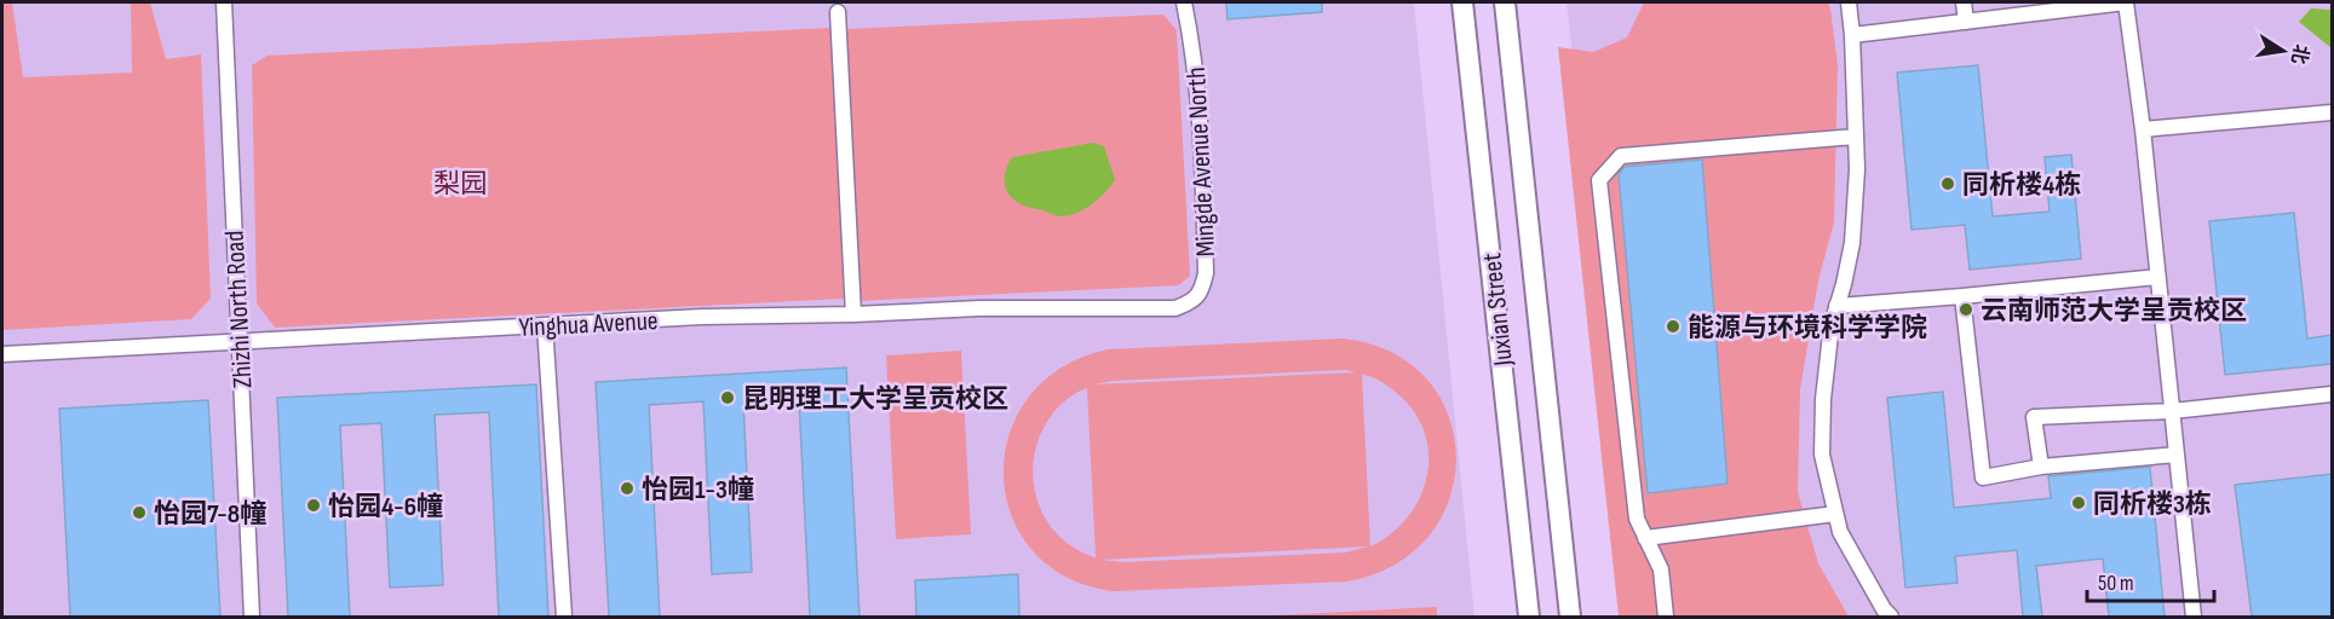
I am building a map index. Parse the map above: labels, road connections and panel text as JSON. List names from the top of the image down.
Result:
{
  "streets": {
    "main road": ["Juxian Street"],
    "street": ["Mingde Avenue North", "Zhizhi North Road", "Yinghua Avenue"]
  },
  "crossings": [
    ["Mingde Avenue North", "Yinghua Avenue"],
    ["Zhizhi North Road", "Yinghua Avenue"]
  ],
  "parks": ["梨园"],
  "places": [
    "同析楼4栋",
    "云南师范大学呈贡校区",
    "能源与环境科学学院",
    "昆明理工大学呈贡校区",
    "怡园1-3幢",
    "同析楼3栋",
    "怡园4-6幢",
    "怡园7-8幢"
  ],
  "scale_bar": "50 m",
  "north": "right"
}
